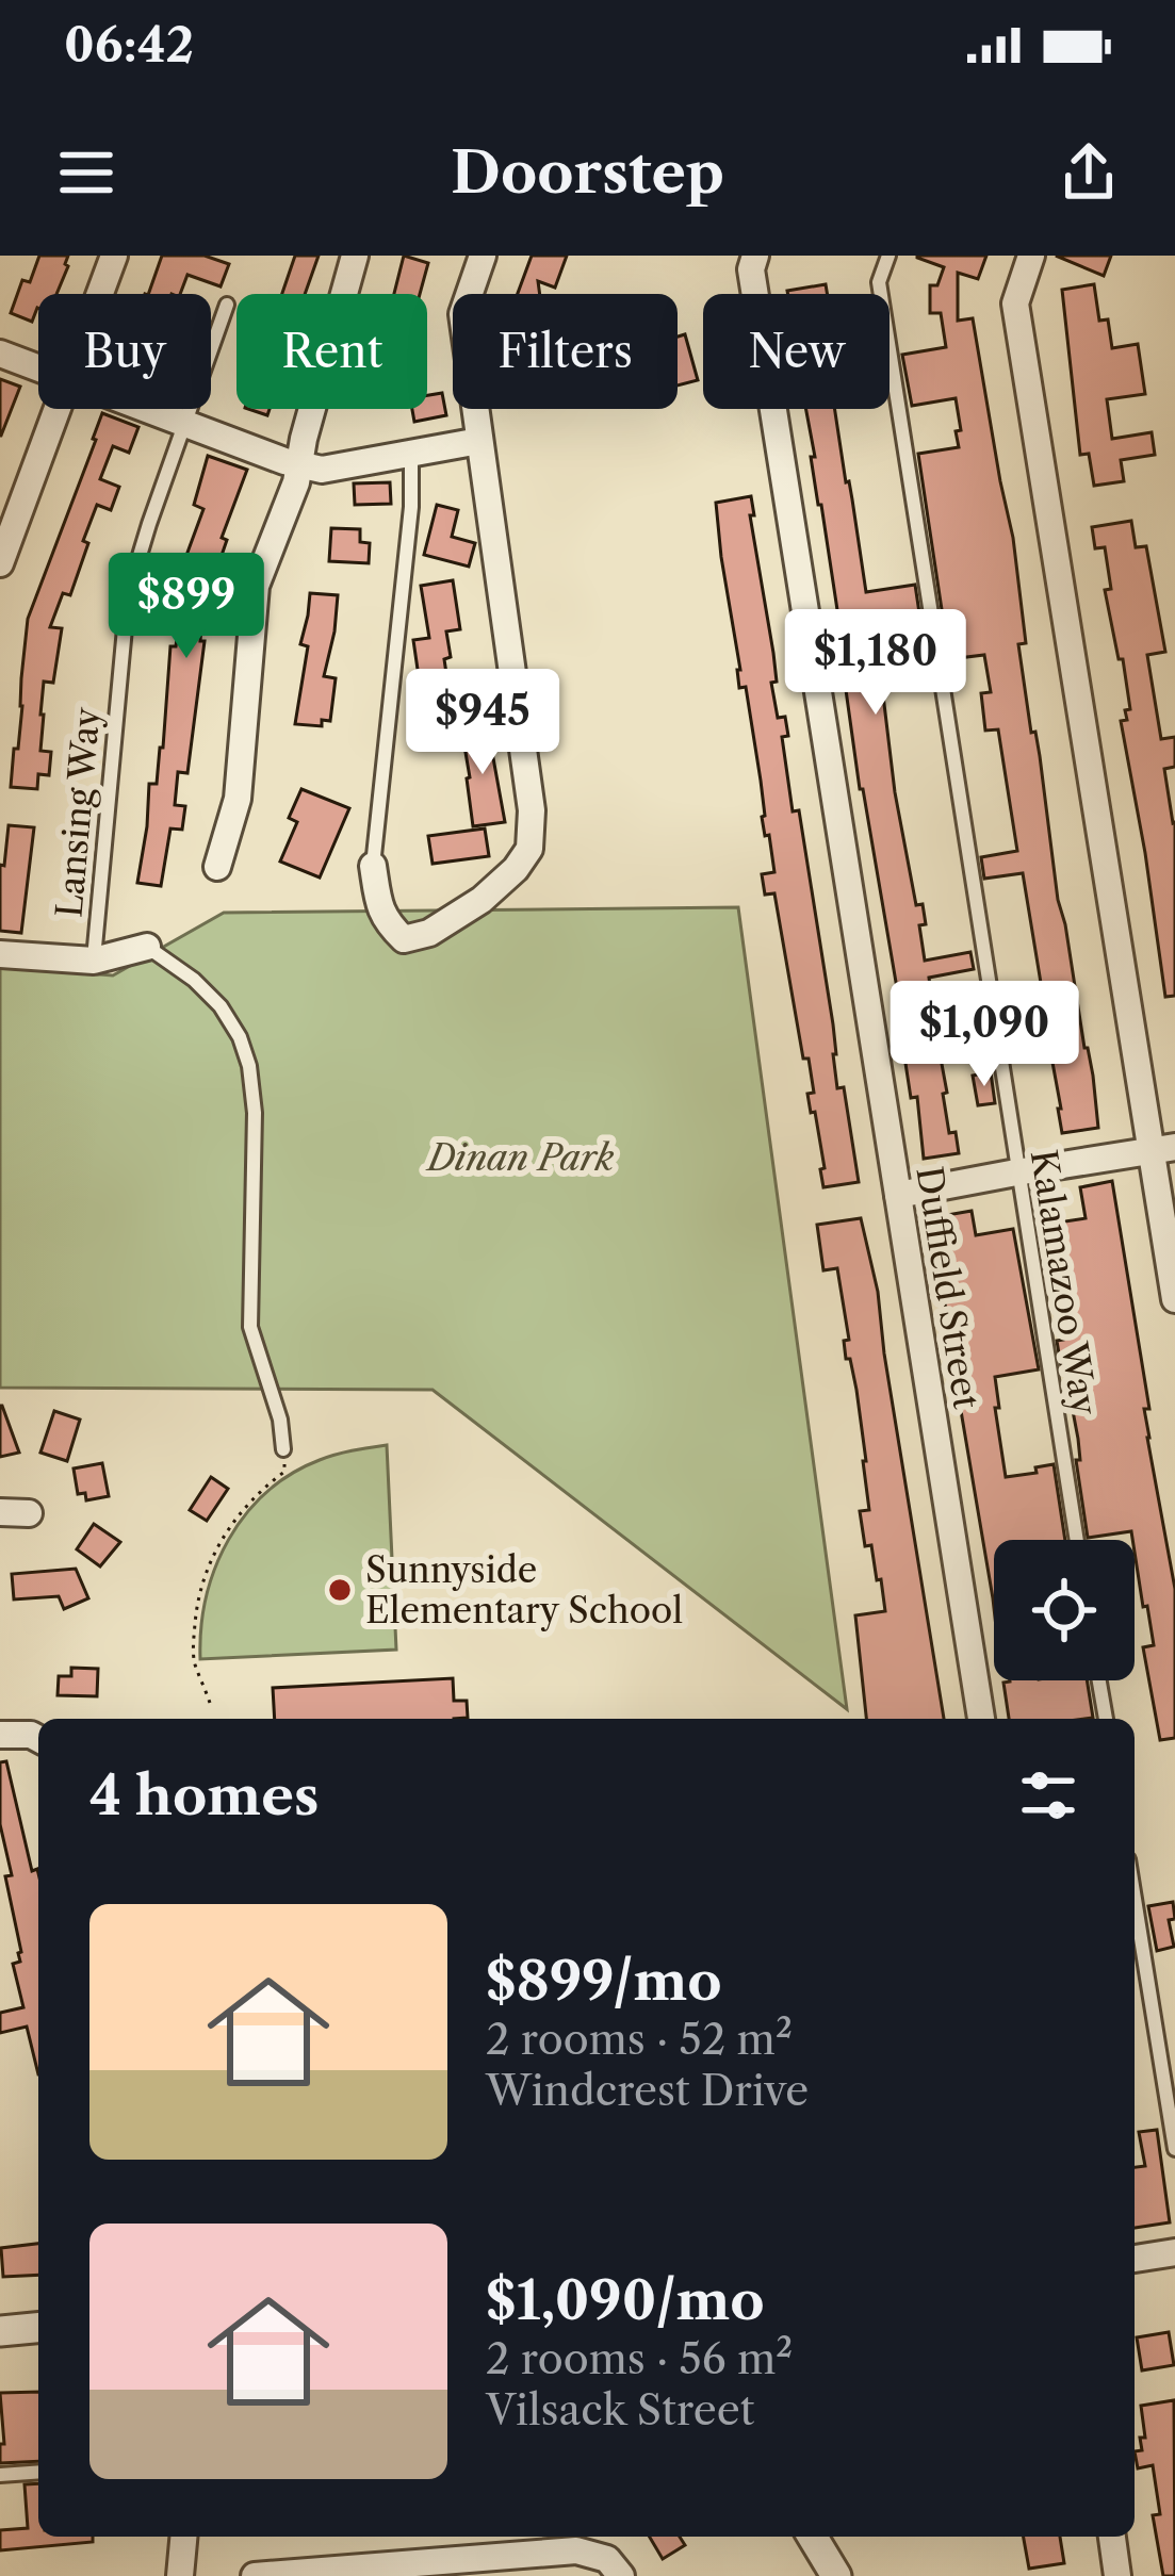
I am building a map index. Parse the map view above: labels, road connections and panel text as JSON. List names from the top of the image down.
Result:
{
  "streets": {
    "street": ["Duffield Street"],
    "lane": ["Lansing Way", "Kalamazoo Way"]
  },
  "parks": ["Dinan Park"],
  "places": ["Sunnyside Elementary School"],
  "page": {
    "status": "06:42",
    "header": "Doorstep",
    "chip": [
      "Buy",
      "Rent",
      "Filters",
      "New"
    ],
    "price": [
      "$899",
      "$1,180",
      "$945",
      "$1,090"
    ],
    "heading": "4 homes",
    "list": [
      {
        "name": "$899/mo",
        "note": "2 rooms · 52 m² · Windcrest Drive"
      },
      {
        "name": "$1,090/mo",
        "note": "2 rooms · 56 m² · Vilsack Street"
      }
    ]
  }
}
